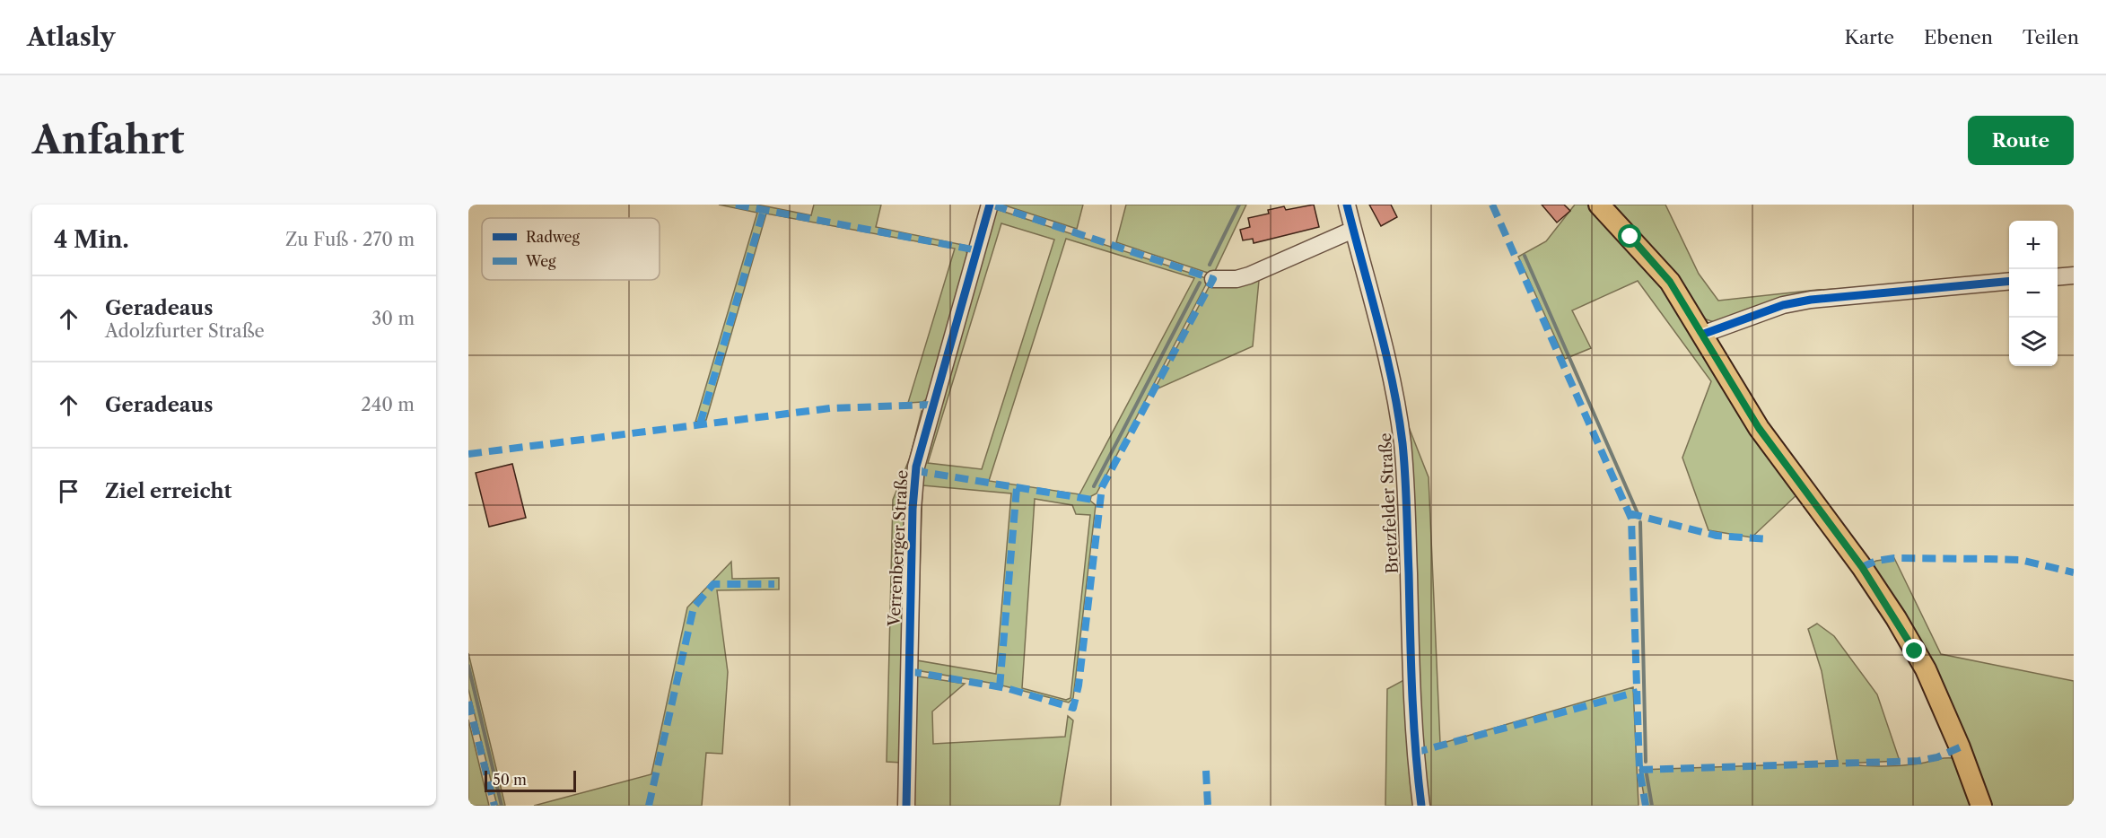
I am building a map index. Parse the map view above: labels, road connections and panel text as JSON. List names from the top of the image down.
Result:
{
  "streets": {
    "street": ["Bretzfelder Straße", "Verrenberger Straße"]
  },
  "legend": ["Radweg", "Weg"],
  "scale_bar": "50 m",
  "page": {
    "header": "Atlasly",
    "nav": ["Karte", "Ebenen", "Teilen"],
    "buttons": "Route",
    "title": "Anfahrt",
    "heading": ["4 Min.", "Zu Fuß · 270 m"],
    "map_buttons": ["+", "−"],
    "list": [
      ["Geradeaus", "Adolzfurter Straße", "30 m"],
      ["Geradeaus", "240 m"],
      "Ziel erreicht"
    ],
    "scale": "50 m"
  }
}
